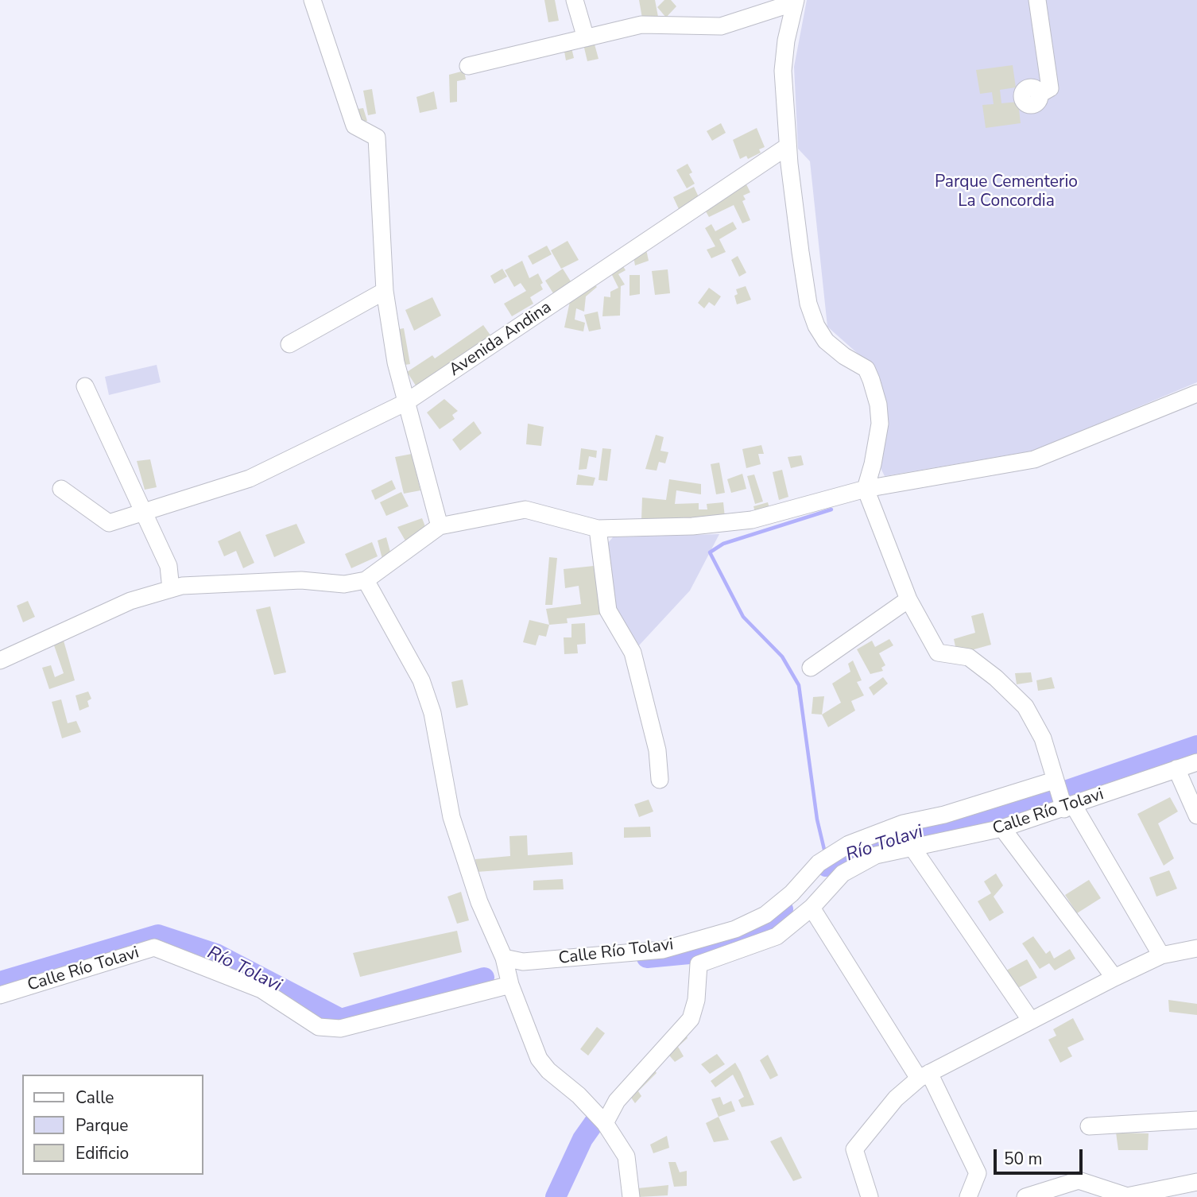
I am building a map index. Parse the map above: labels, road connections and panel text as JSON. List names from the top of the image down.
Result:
{
  "streets": {
    "street": ["Avenida Andina", "Calle Río Tolavi"]
  },
  "water": ["Río Tolavi"],
  "parks": ["Parque Cementerio La Concordia"],
  "legend": ["Calle", "Parque", "Edificio"],
  "scale_bar": "50 m"
}
